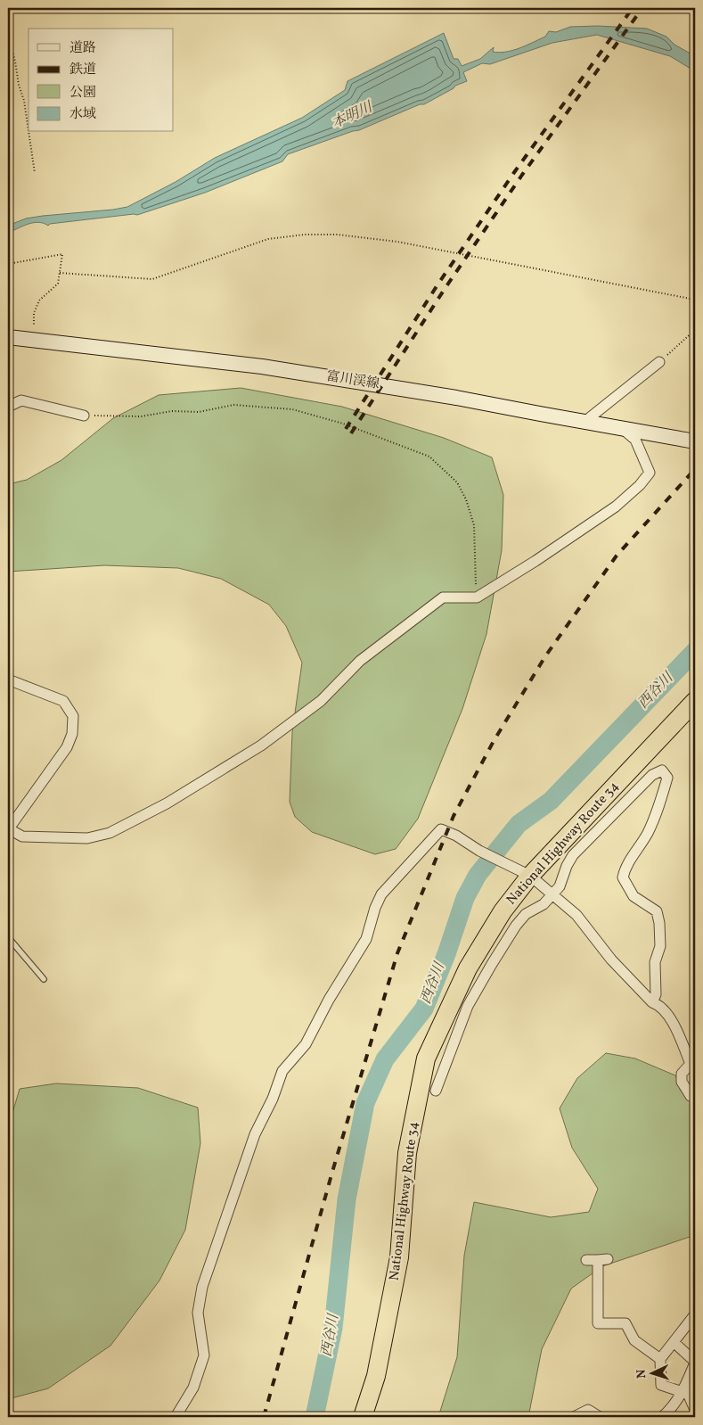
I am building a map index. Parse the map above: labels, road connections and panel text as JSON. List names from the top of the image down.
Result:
{
  "streets": {
    "highway": ["National Highway Route 34"],
    "main road": ["富川渓線"]
  },
  "water": ["本明川", "西谷川"],
  "legend": [
    "道路",
    "鉄道",
    "公園",
    "水域"
  ],
  "north": "left"
}
